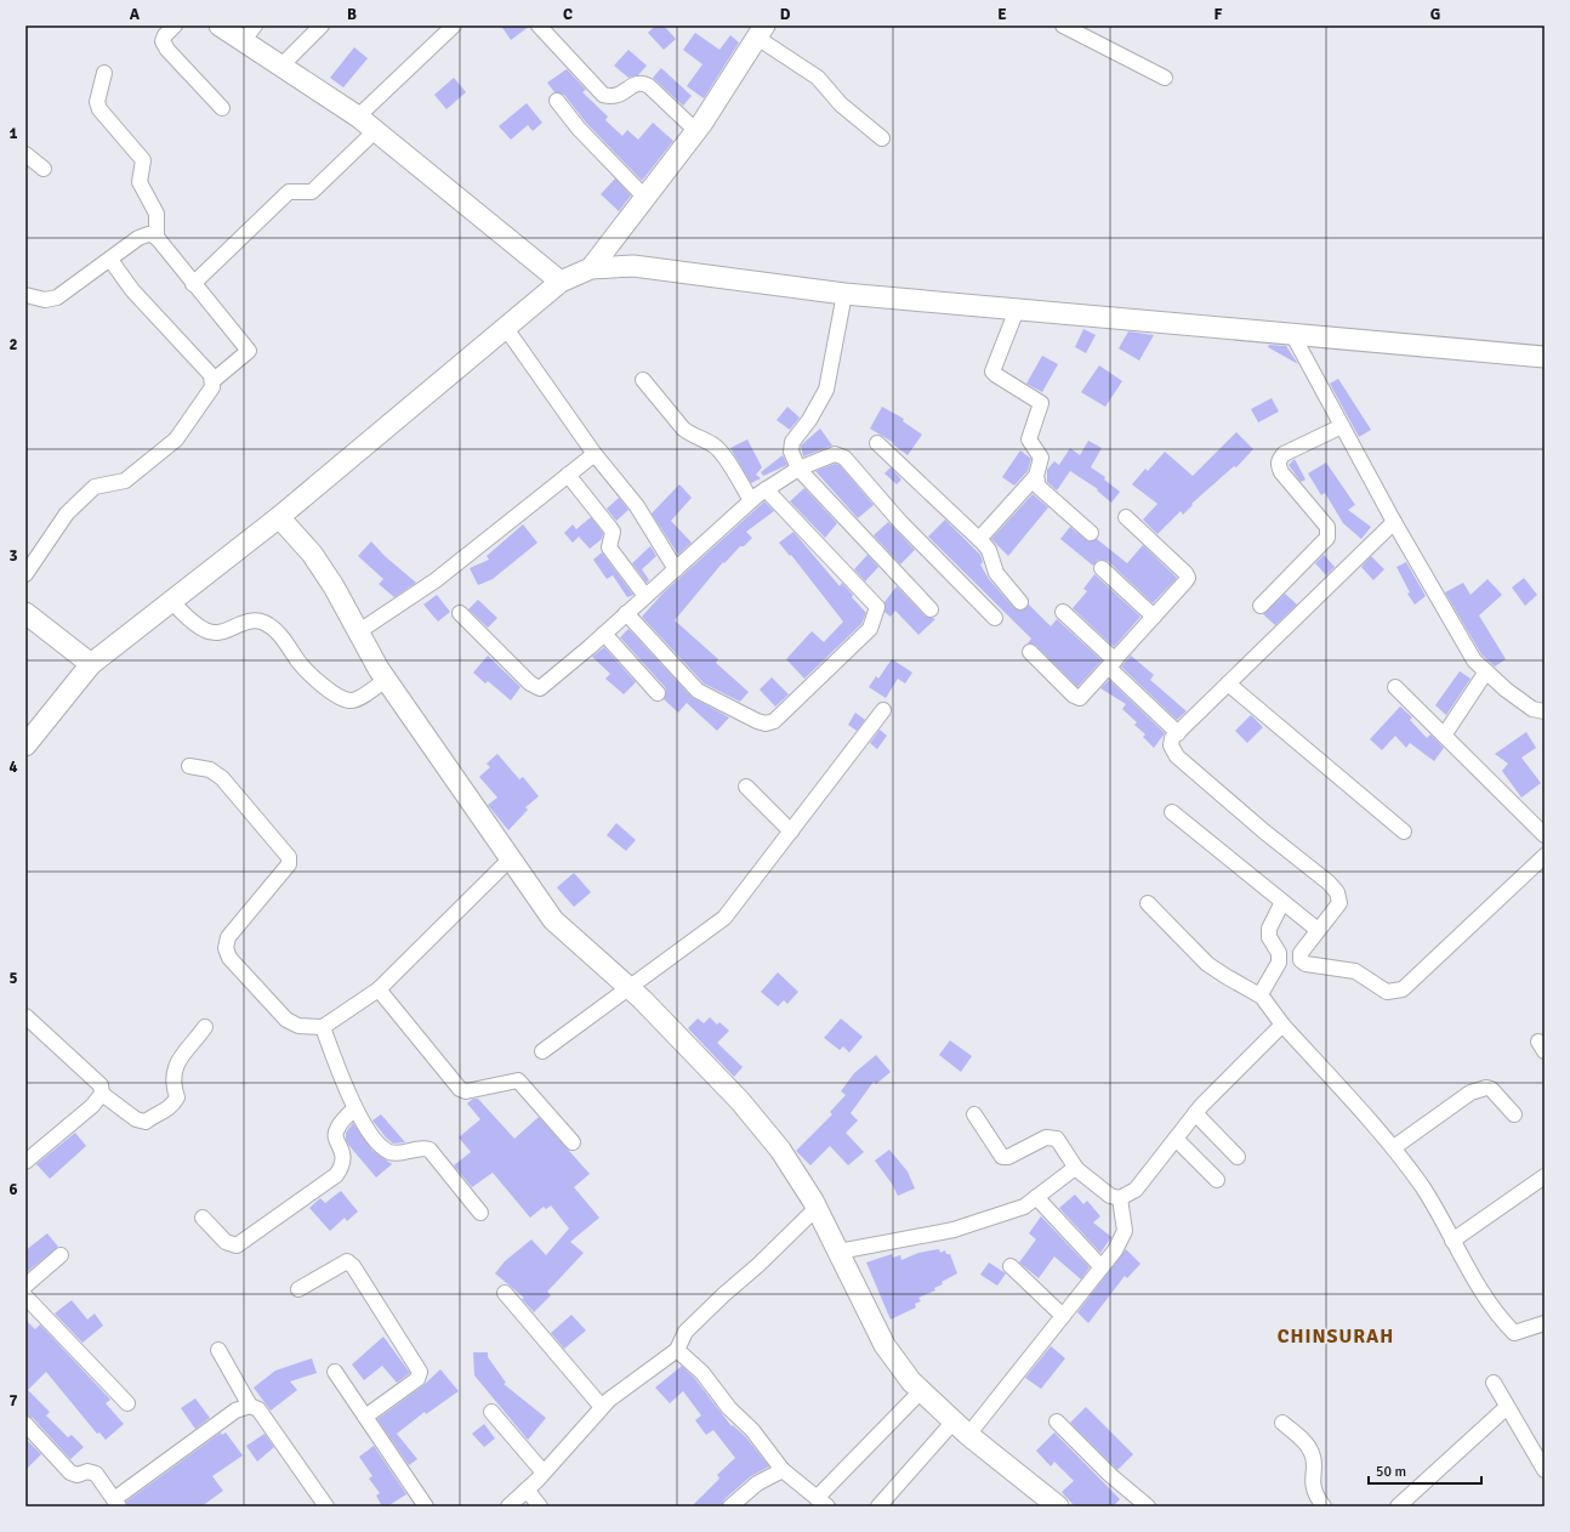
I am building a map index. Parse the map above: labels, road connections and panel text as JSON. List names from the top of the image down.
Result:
{
  "districts": ["CHINSURAH"],
  "scale_bar": "50 m",
  "grid": {
    "columns": [
      "A",
      "B",
      "C",
      "D",
      "E",
      "F",
      "G"
    ],
    "rows": [
      "1",
      "2",
      "3",
      "4",
      "5",
      "6",
      "7"
    ]
  }
}
